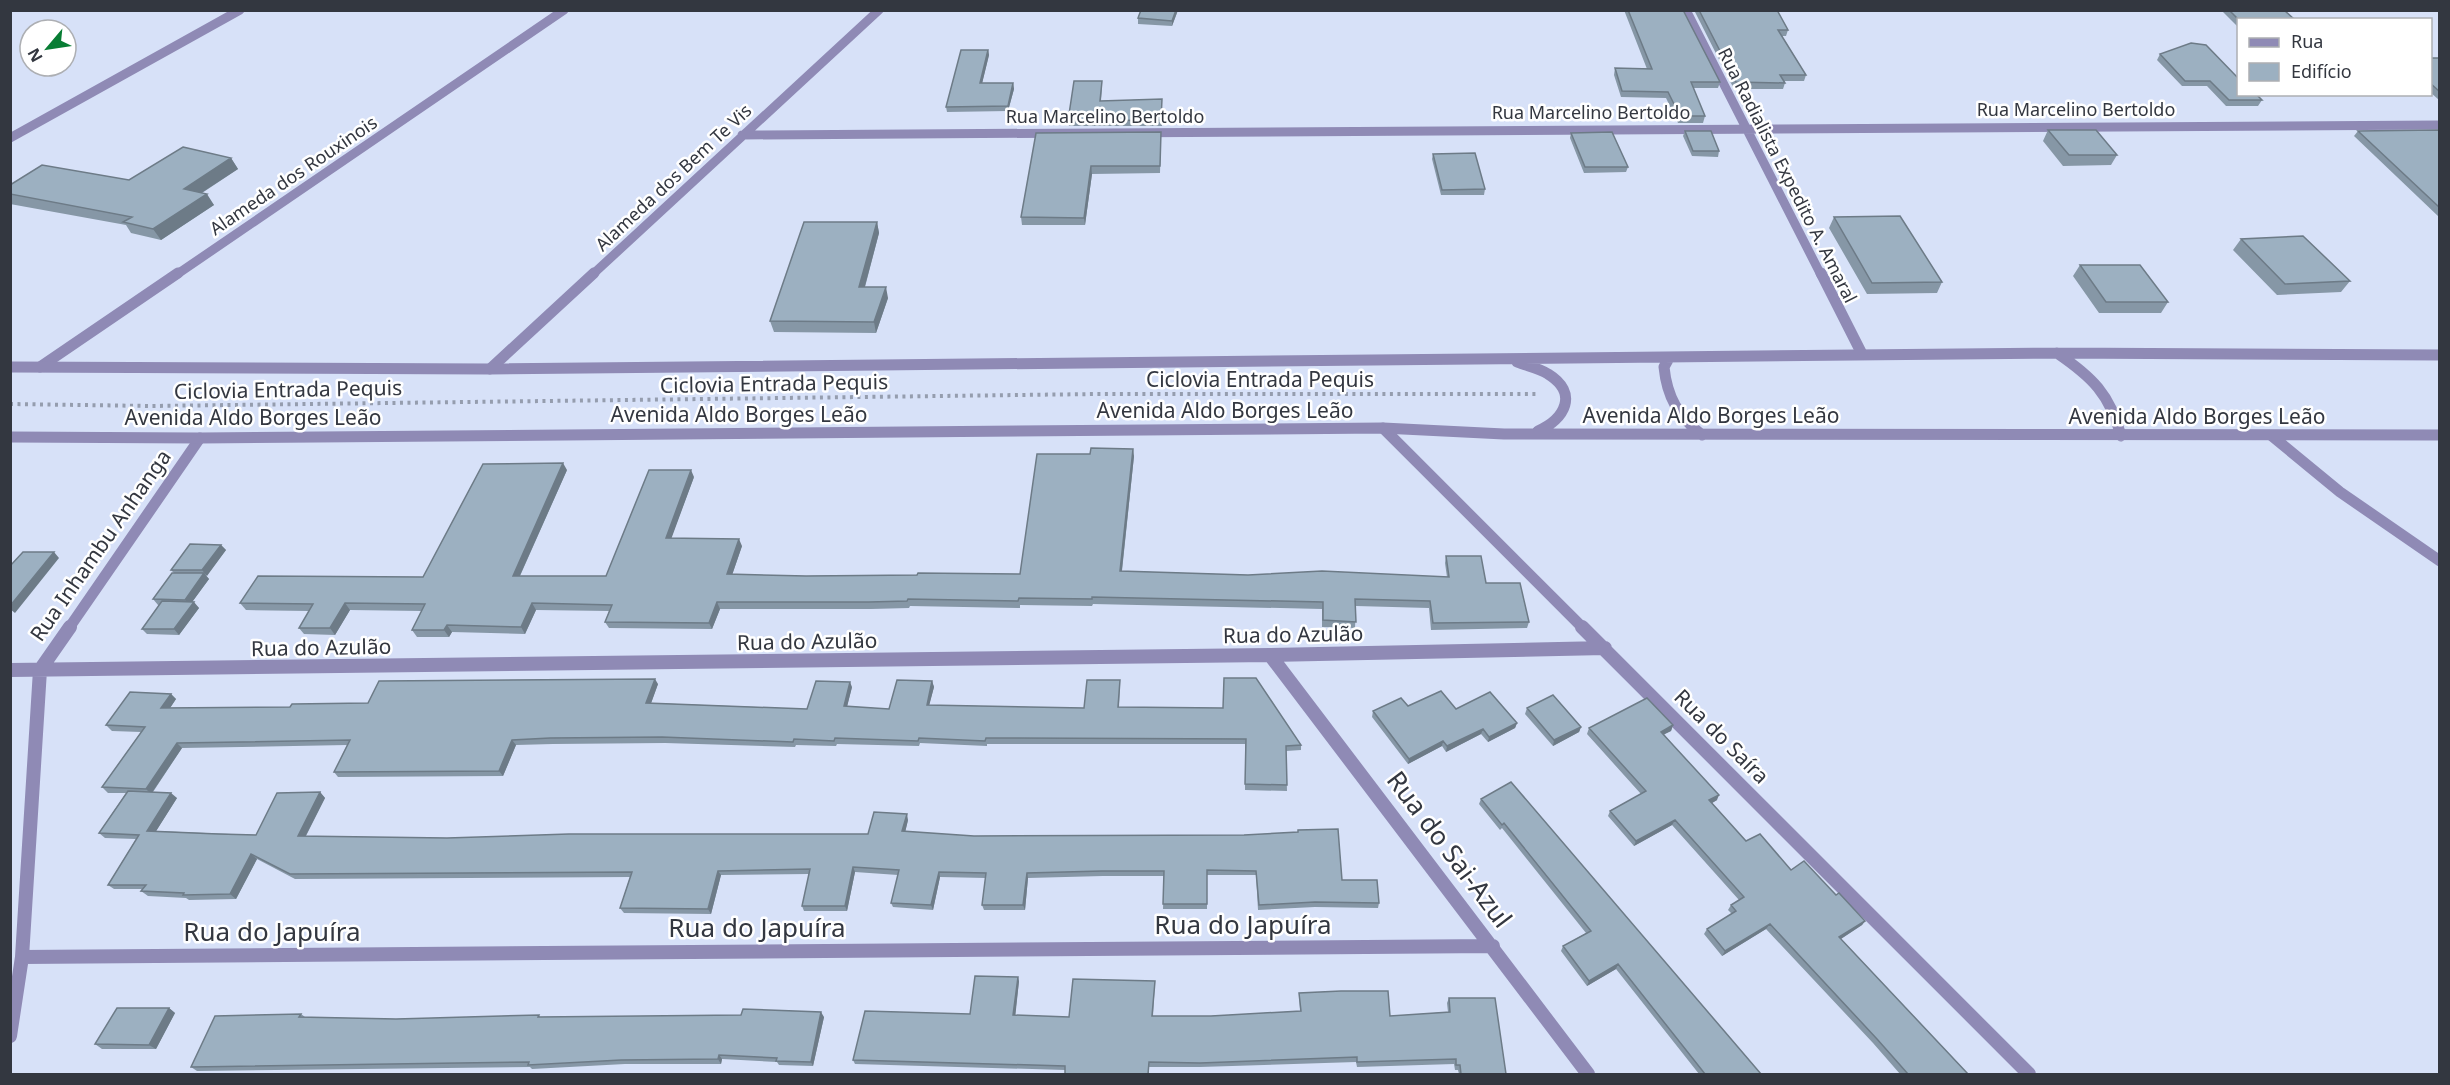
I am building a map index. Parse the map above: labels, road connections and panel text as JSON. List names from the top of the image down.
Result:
{
  "streets": {
    "street": [
      "Rua Marcelino Bertoldo",
      "Alameda dos Rouxinois",
      "Rua Radialista Expedito A. Amaral",
      "Alameda dos Bem Te Vis",
      "Avenida Aldo Borges Leão",
      "Rua Inhambu Anhanga",
      "Rua do Azulão",
      "Rua do Saíra",
      "Rua do Sai-Azul",
      "Rua do Japuíra"
    ],
    "path": ["Ciclovia Entrada Pequis"]
  },
  "crossings": [
    ["Rua Marcelino Bertoldo", "Rua Radialista Expedito A. Amaral"],
    ["Rua Marcelino Bertoldo", "Alameda dos Bem Te Vis"],
    ["Avenida Aldo Borges Leão", "Rua Inhambu Anhanga"],
    ["Avenida Aldo Borges Leão", "Rua do Saíra"],
    ["Rua Inhambu Anhanga", "Rua do Azulão"],
    ["Rua Inhambu Anhanga", "Rua do Japuíra"],
    ["Rua do Azulão", "Rua do Saíra"],
    ["Rua do Azulão", "Rua do Sai-Azul"],
    ["Rua do Sai-Azul", "Rua do Japuíra"]
  ],
  "legend": ["Rua", "Edifício"],
  "north": "bottom left"
}
